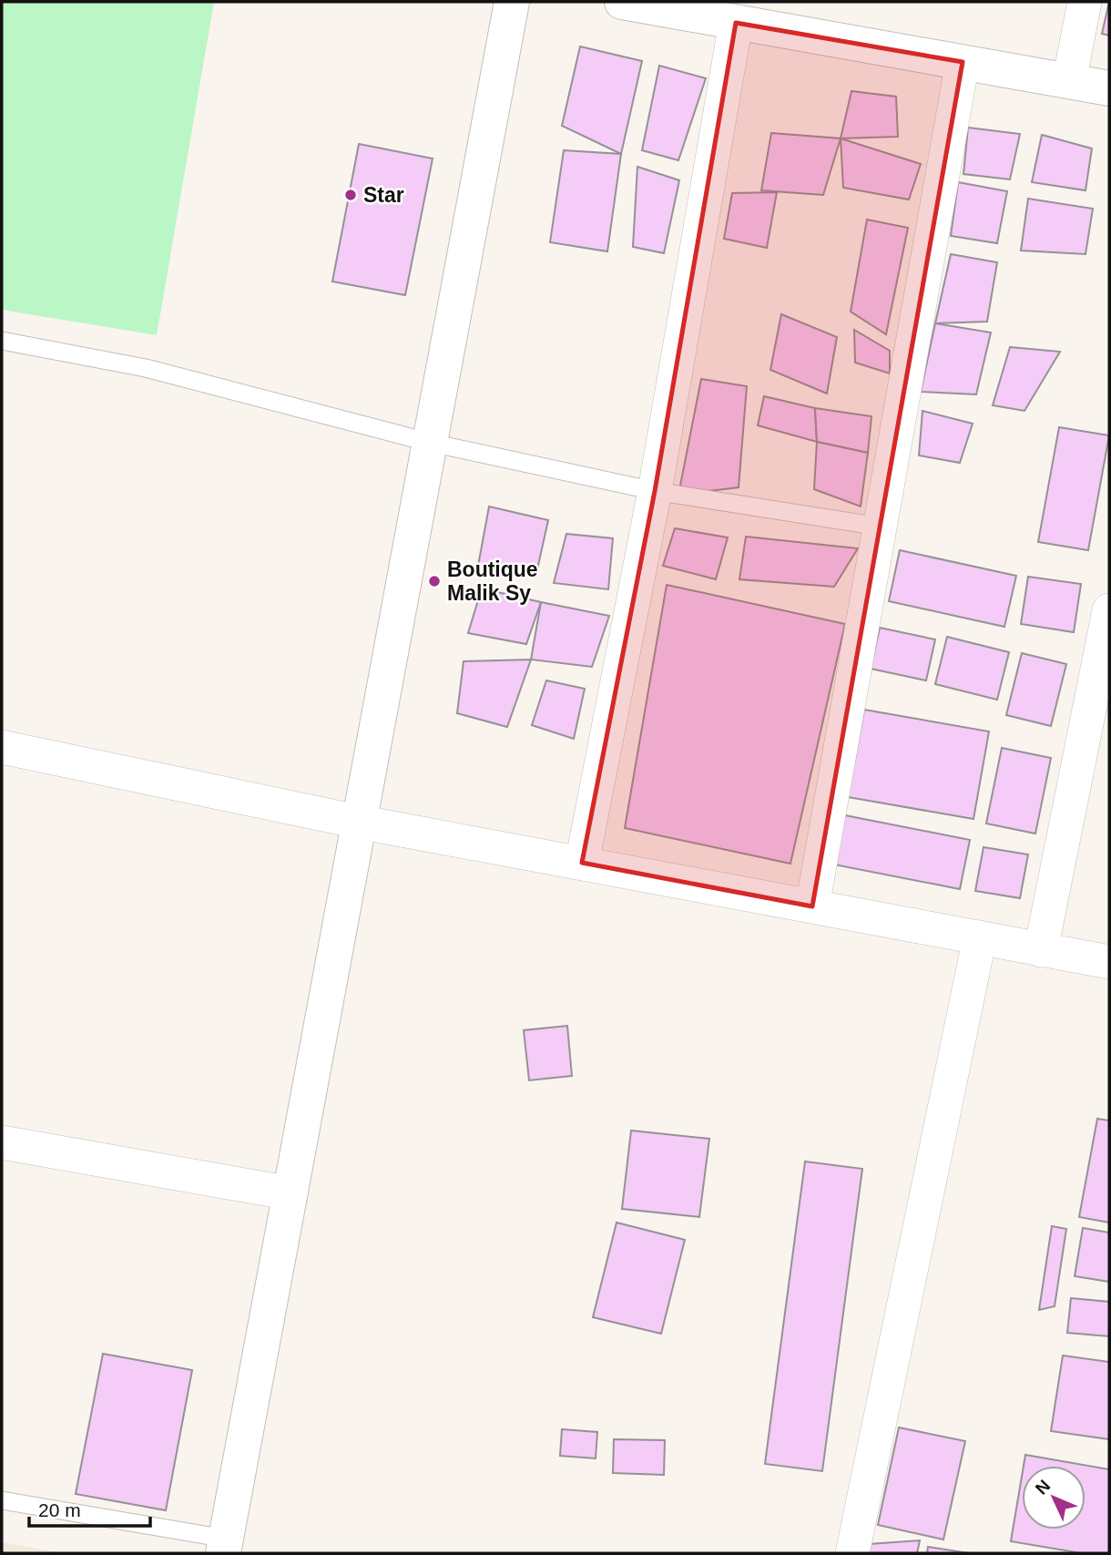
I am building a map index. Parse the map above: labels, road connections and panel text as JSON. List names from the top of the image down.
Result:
{
  "places": ["Star", "Boutique Malik Sy"],
  "scale_bar": "20 m",
  "north": "top left"
}
